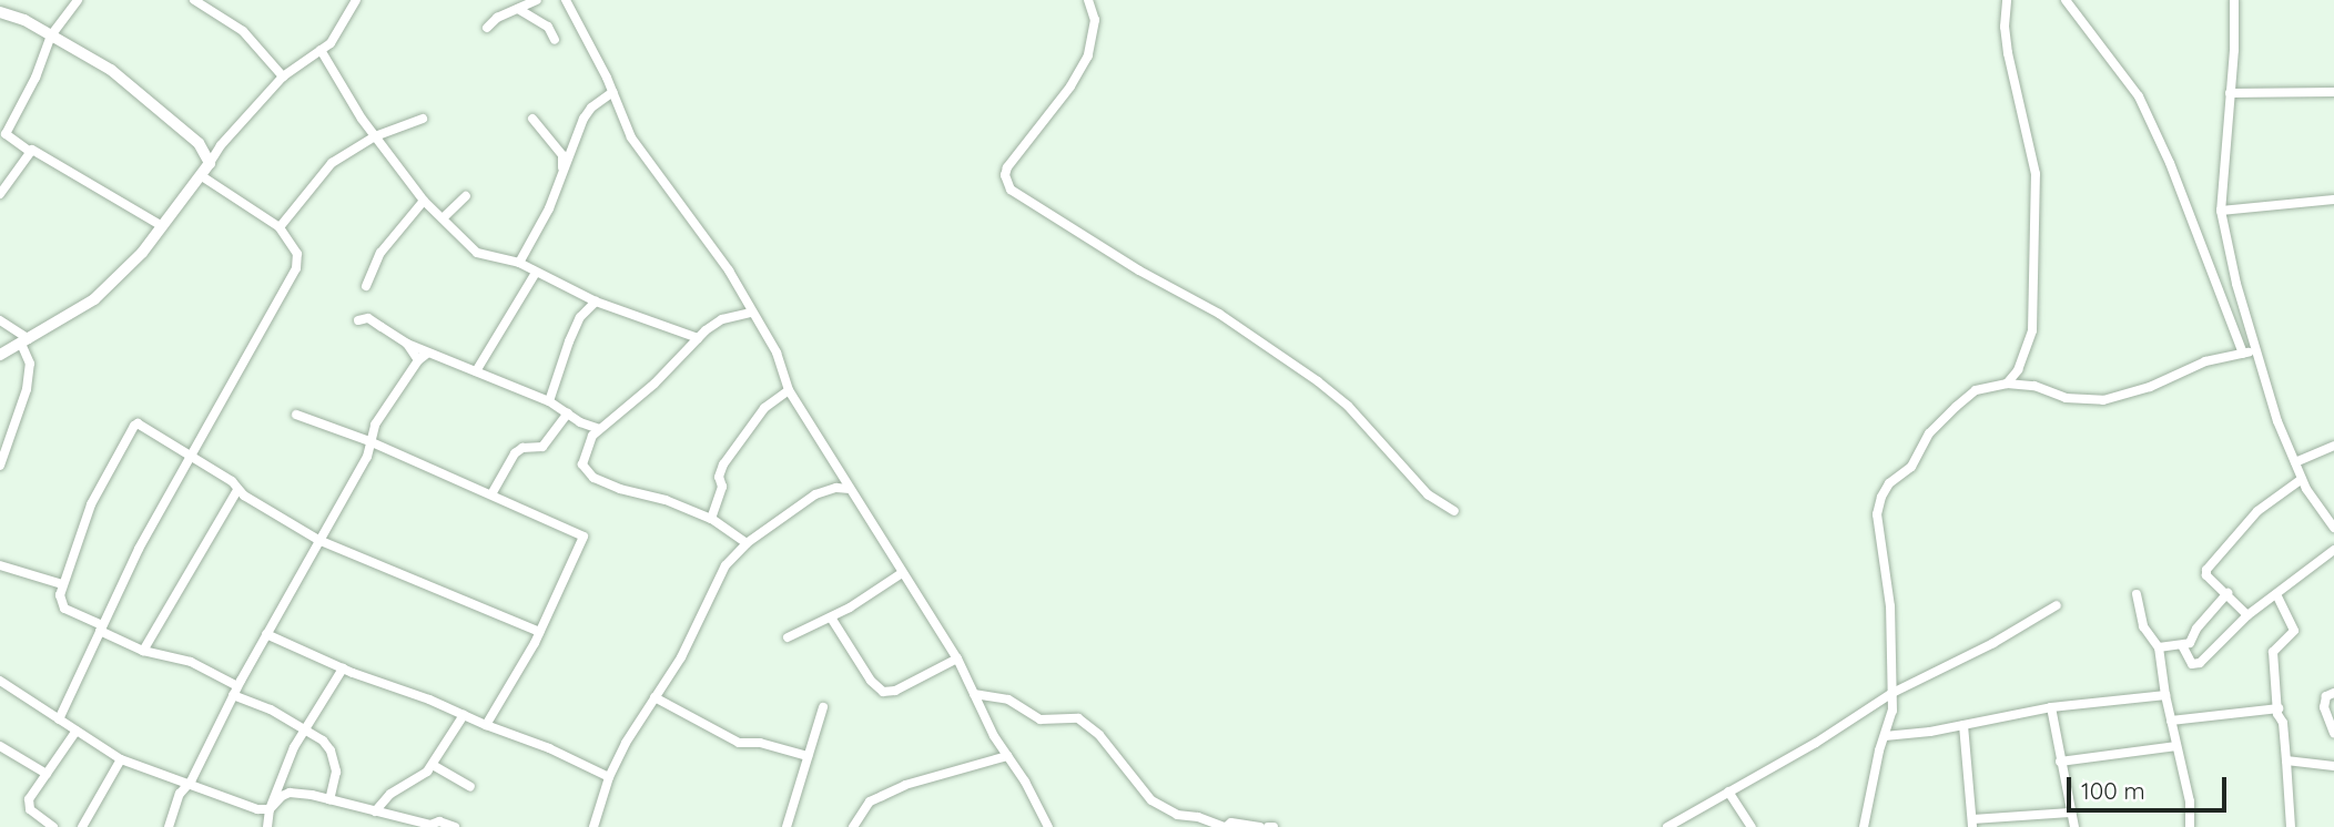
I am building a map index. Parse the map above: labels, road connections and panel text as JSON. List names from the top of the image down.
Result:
{
  "scale_bar": "100 m"
}
